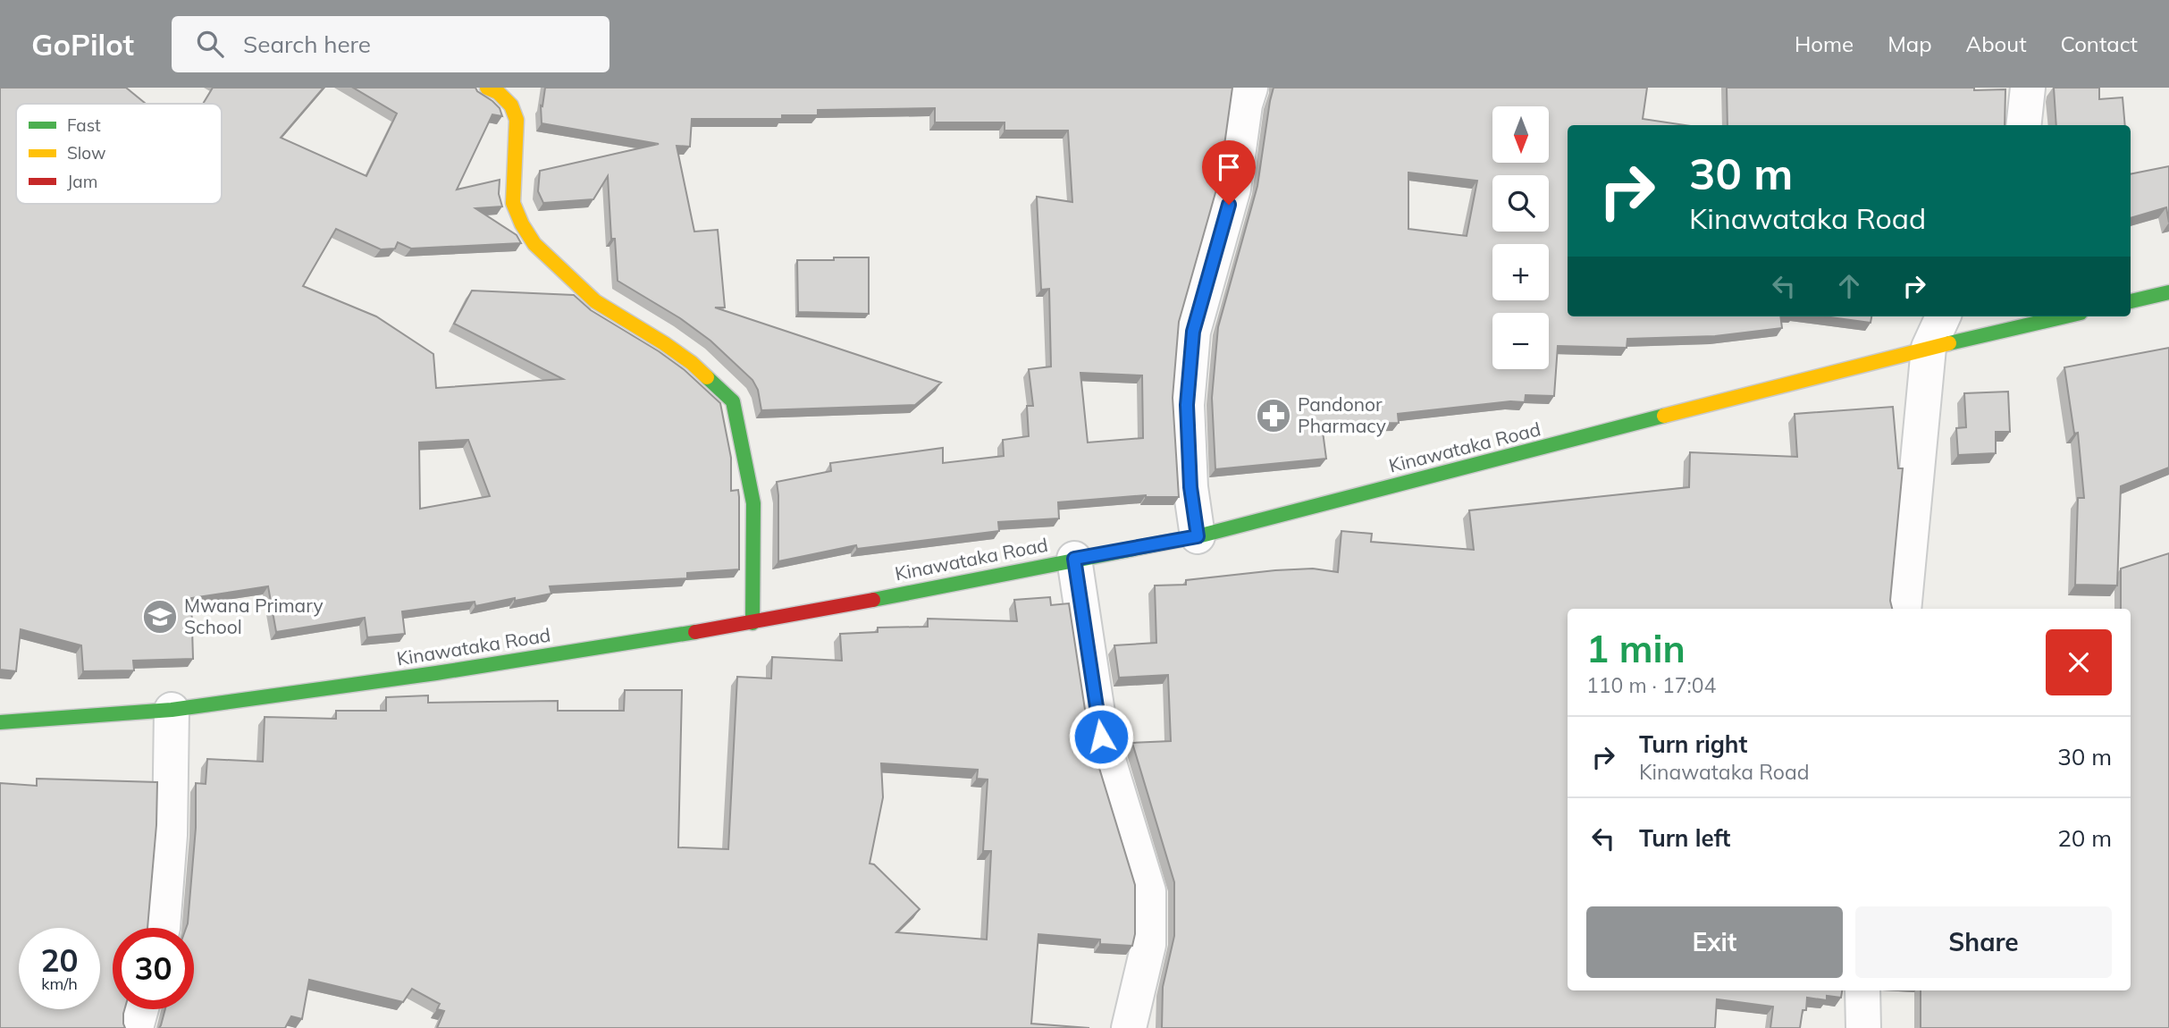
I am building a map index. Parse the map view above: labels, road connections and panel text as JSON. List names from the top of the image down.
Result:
{
  "streets": {
    "street": ["Kinawataka Road"]
  },
  "places": {
    "pharmacy": ["Pandonor Pharmacy"],
    "school or university": ["Mwana Primary School"]
  },
  "legend": ["Fast", "Slow", "Jam"],
  "north": "bottom",
  "page": {
    "header": "GoPilot",
    "search": "Search here",
    "nav": [
      "Home",
      "Map",
      "About",
      "Contact"
    ],
    "map_buttons": ["+", "−"],
    "turn": ["30 m", "Kinawataka Road"],
    "heading": ["1 min", "110 m · 17:04"],
    "list": [
      {
        "name": "Turn right",
        "note": "Kinawataka Road",
        "value": "30 m"
      },
      {
        "name": "Turn left",
        "value": "20 m"
      }
    ],
    "buttons": ["Exit", "Share"],
    "speed": "20 km/h",
    "limit": "30"
  }
}
